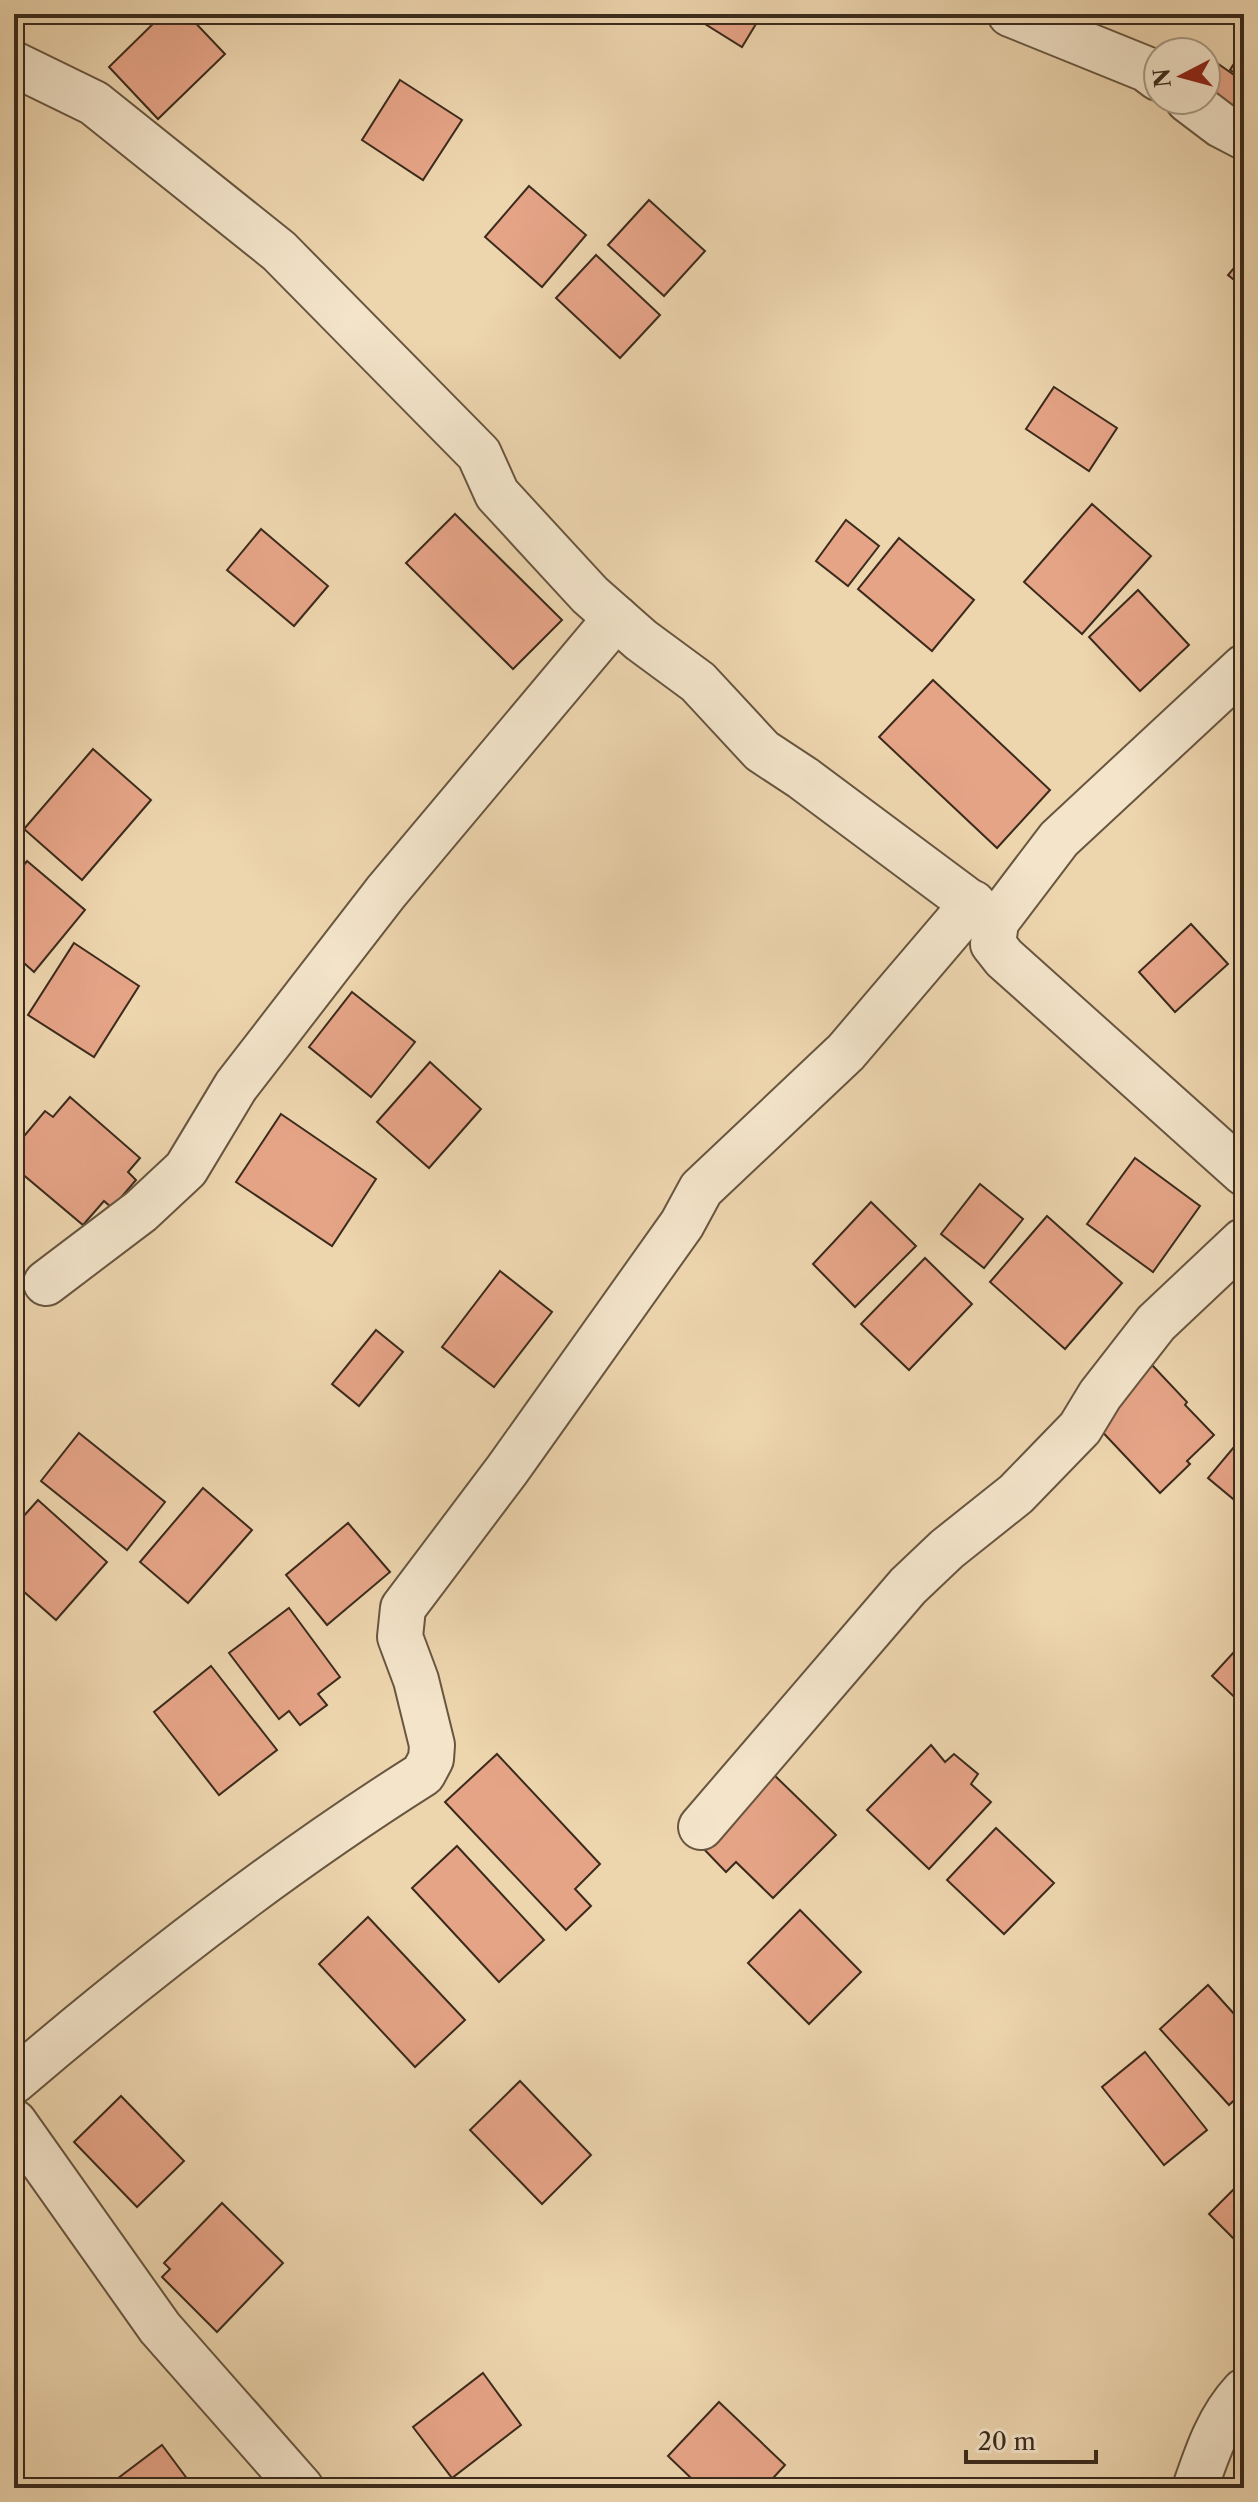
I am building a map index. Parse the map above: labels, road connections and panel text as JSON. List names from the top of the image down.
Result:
{
  "scale_bar": "20 m",
  "north": "left"
}
